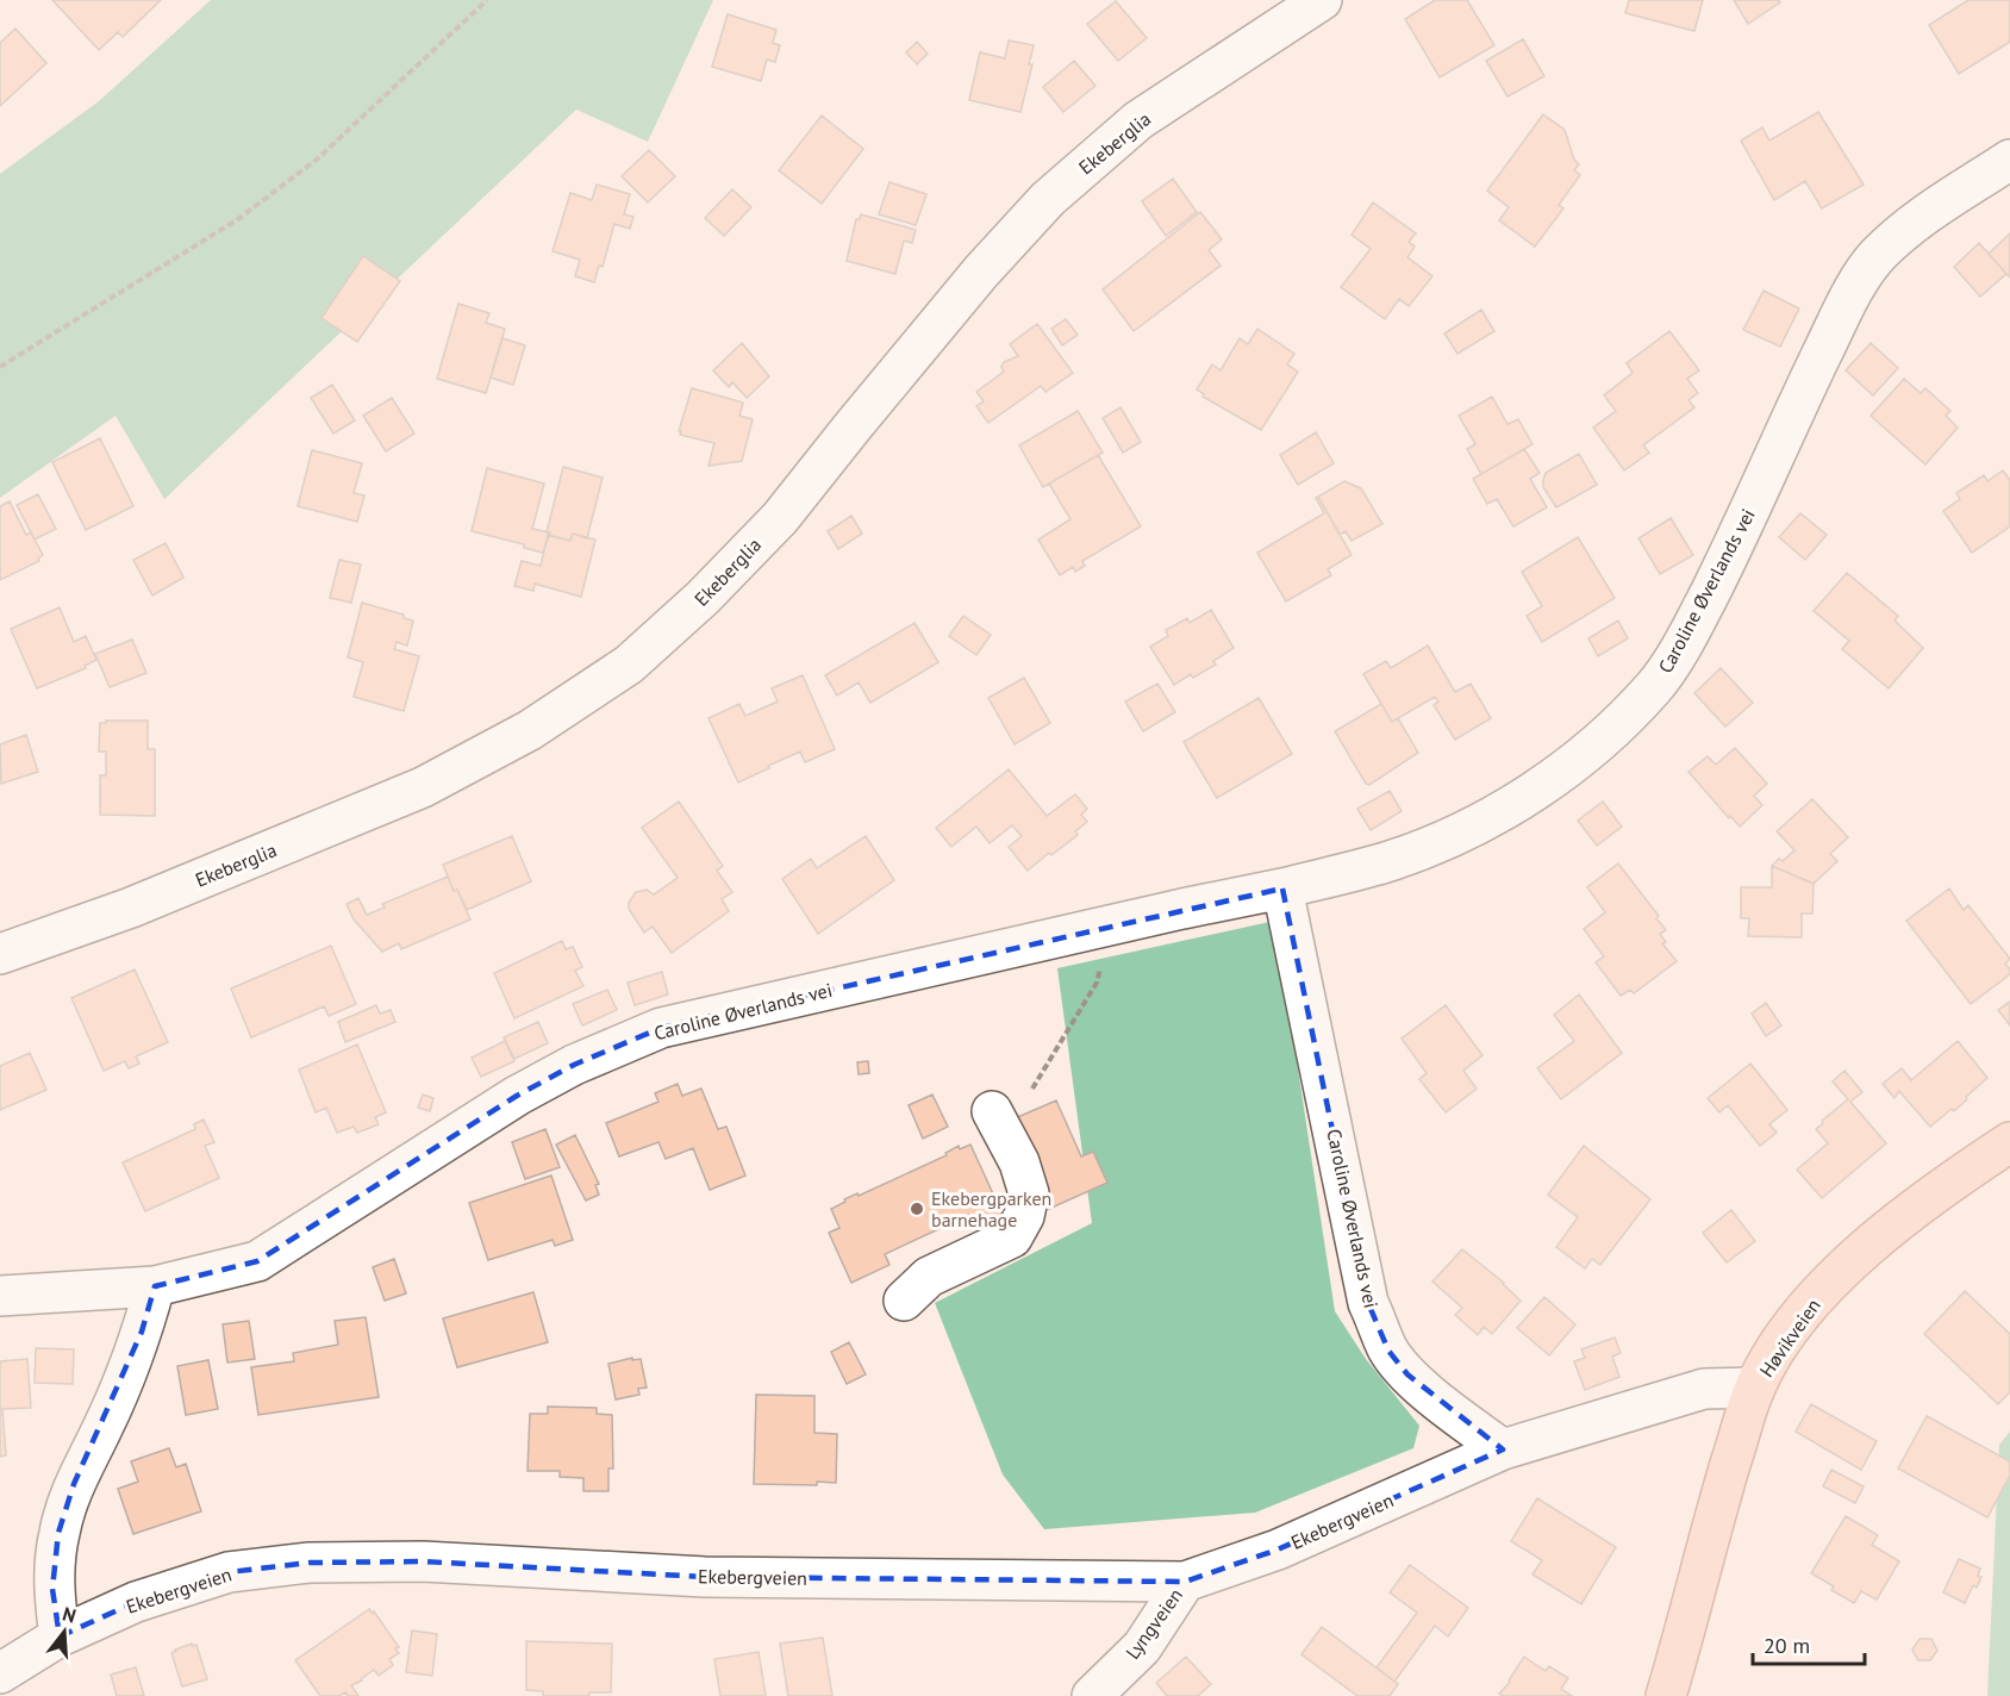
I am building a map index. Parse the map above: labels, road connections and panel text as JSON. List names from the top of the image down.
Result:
{
  "streets": {
    "main road": ["Høvikveien"],
    "street": [
      "Ekeberglia",
      "Caroline Øverlands vei",
      "Ekebergveien",
      "Lyngveien"
    ]
  },
  "crossings": [
    ["Caroline Øverlands vei", "Ekebergveien"],
    ["Ekebergveien", "Lyngveien"]
  ],
  "places": ["Ekebergparken barnehage"],
  "scale_bar": "20 m",
  "north": "top"
}
